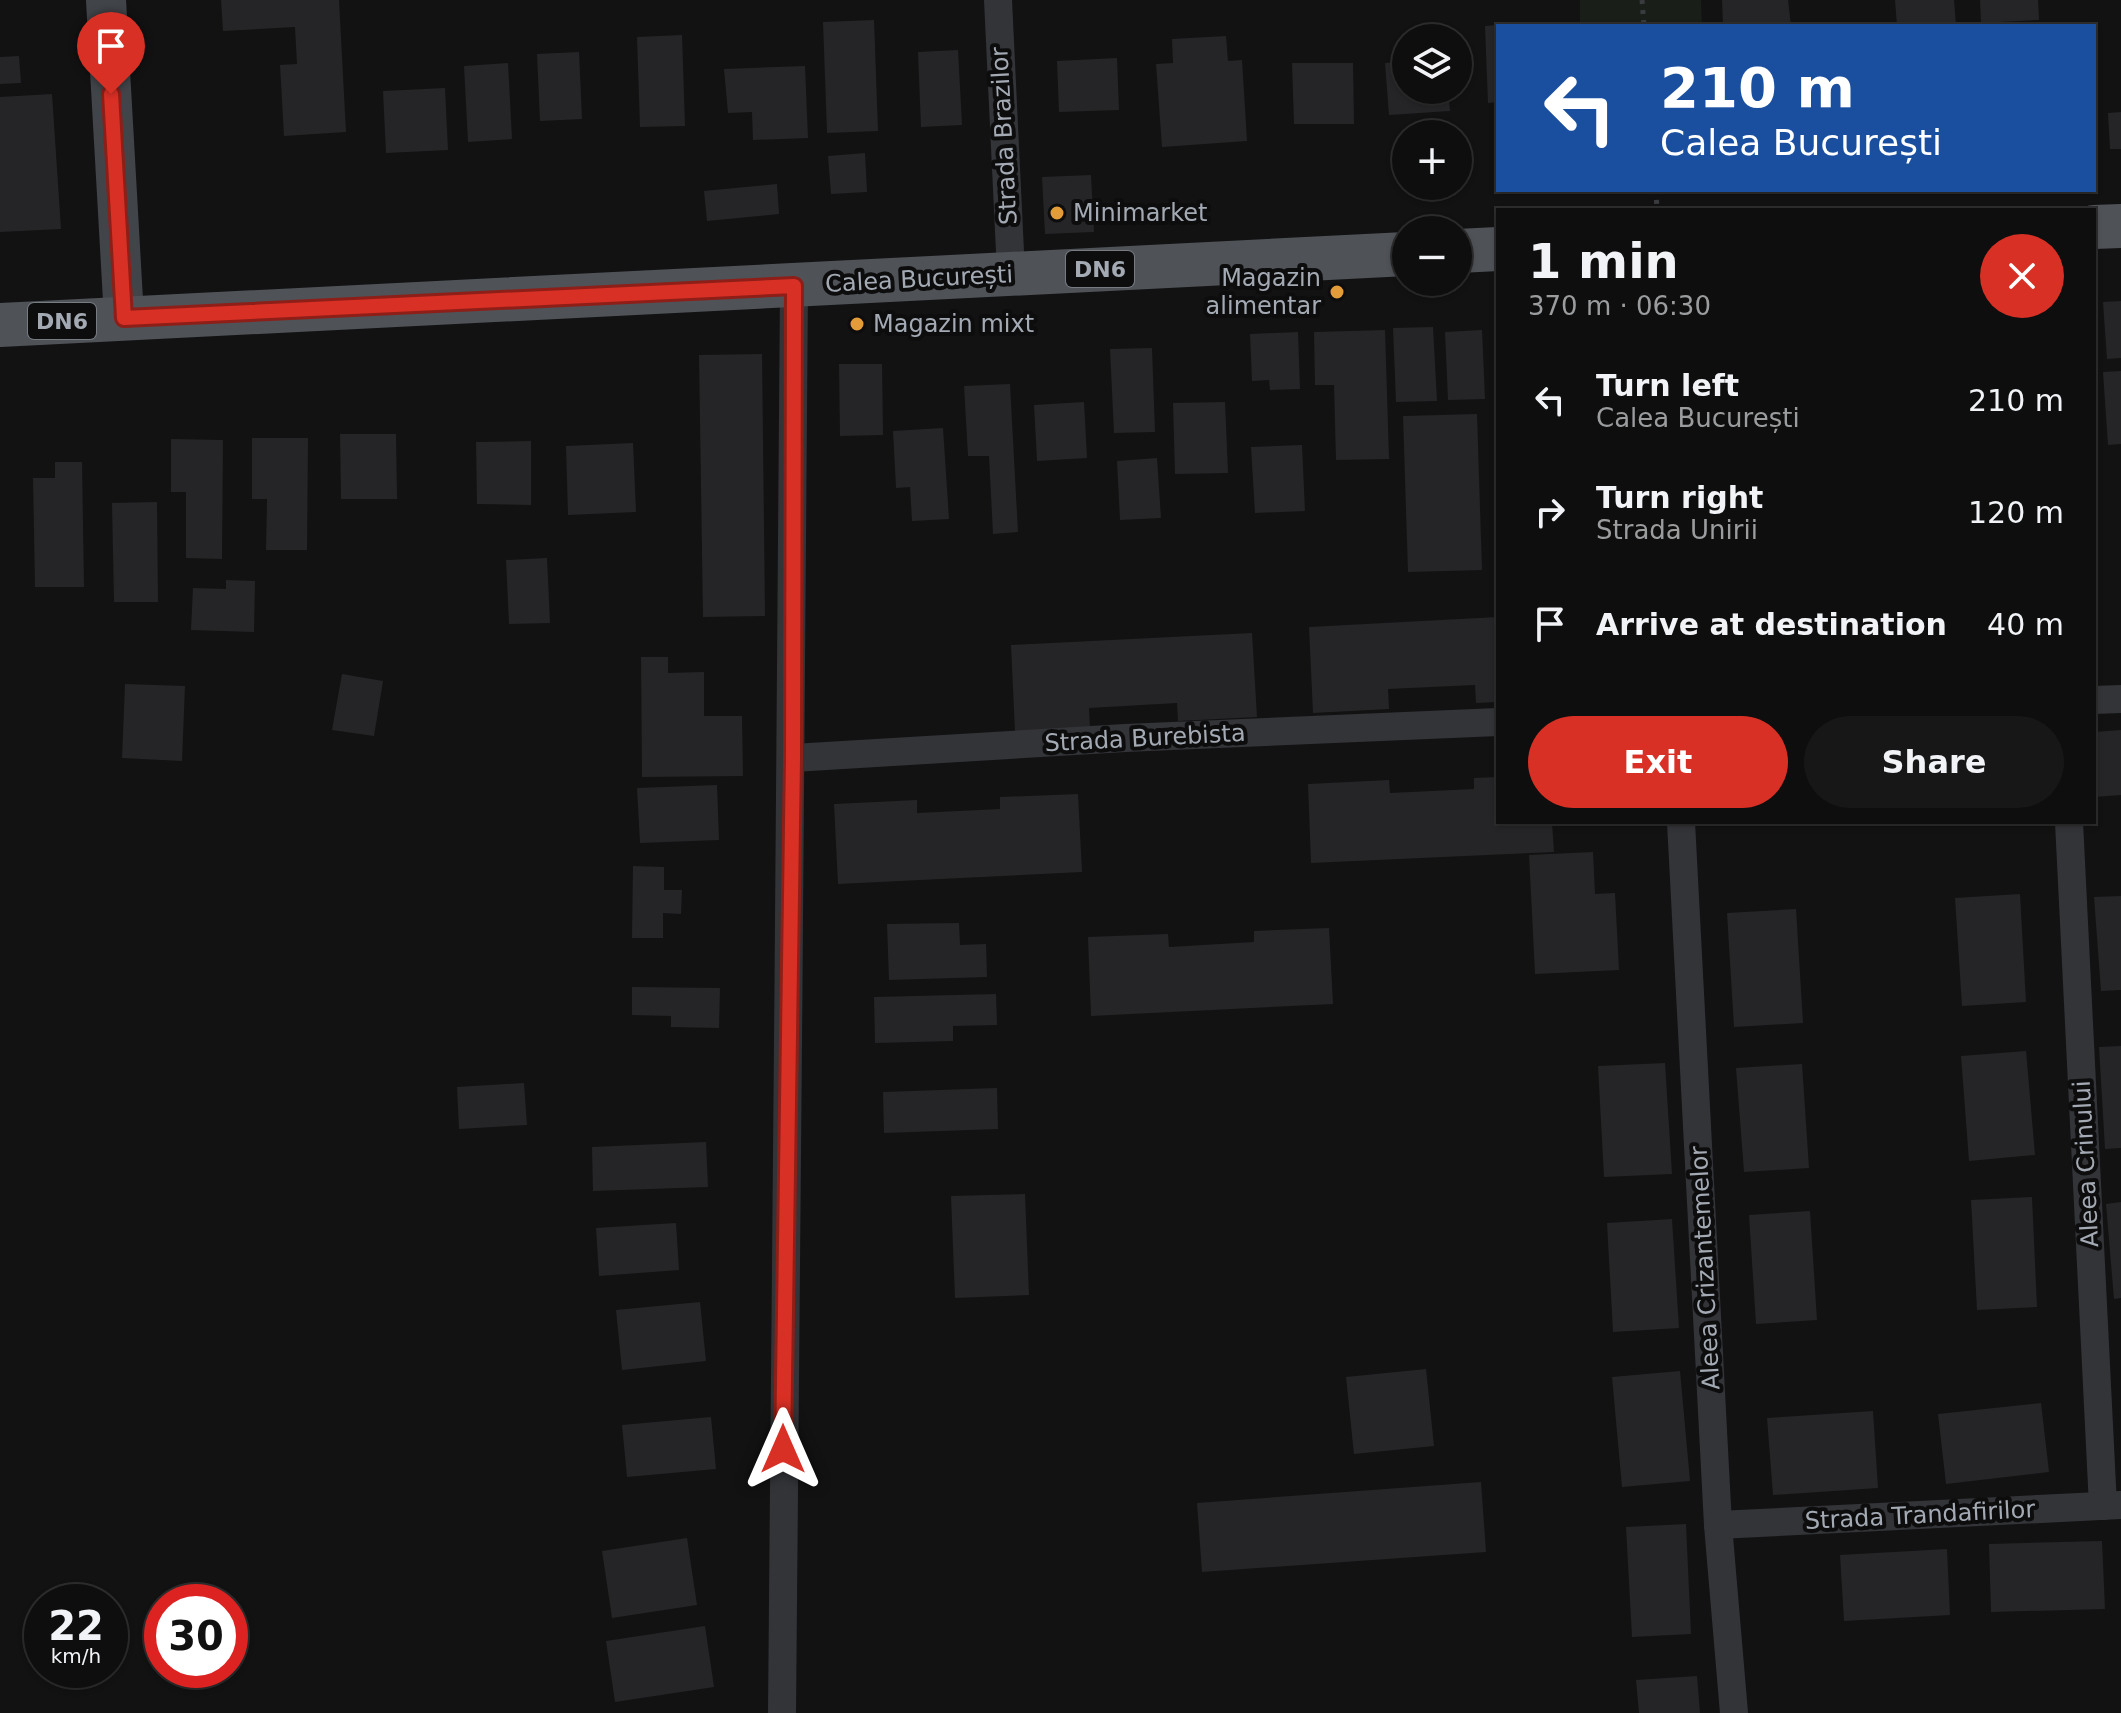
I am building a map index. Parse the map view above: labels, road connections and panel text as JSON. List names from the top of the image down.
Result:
{
  "streets": {
    "main road": ["DN6", "Calea București"],
    "street": [
      "Strada Brazilor",
      "Strada Burebista",
      "Aleea Crinului",
      "Aleea Crizantemelor",
      "Strada Trandafirilor"
    ]
  },
  "crossings": [
    ["Strada Brazilor", "Calea București"],
    ["Aleea Crinului", "Strada Trandafirilor"],
    ["Aleea Crizantemelor", "Strada Trandafirilor"]
  ],
  "places": ["Minimarket", "Magazin alimentar", "Magazin mixt"],
  "page": {
    "map_buttons": ["+", "−"],
    "turn": ["210 m", "Calea București"],
    "heading": ["1 min", "370 m · 06:30"],
    "list": [
      {
        "name": "Turn left",
        "note": "Calea București",
        "value": "210 m"
      },
      {
        "name": "Turn right",
        "note": "Strada Unirii",
        "value": "120 m"
      },
      {
        "name": "Arrive at destination",
        "value": "40 m"
      }
    ],
    "buttons": ["Exit", "Share"],
    "speed": "22 km/h",
    "limit": "30"
  }
}
